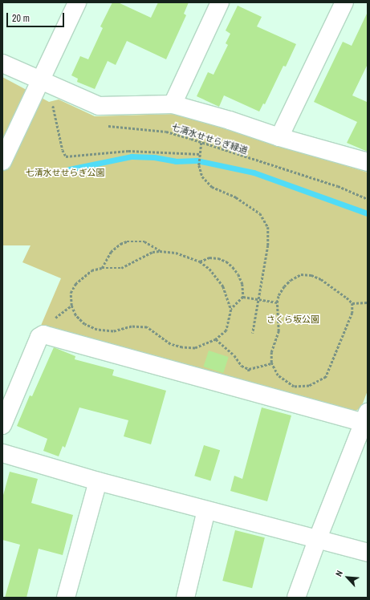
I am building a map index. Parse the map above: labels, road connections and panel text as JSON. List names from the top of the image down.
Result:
{
  "streets": {
    "path": ["七清水せせらぎ緑道"]
  },
  "parks": ["七清水せせらぎ公園", "さくら坂公園"],
  "scale_bar": "20 m",
  "north": "top left"
}
